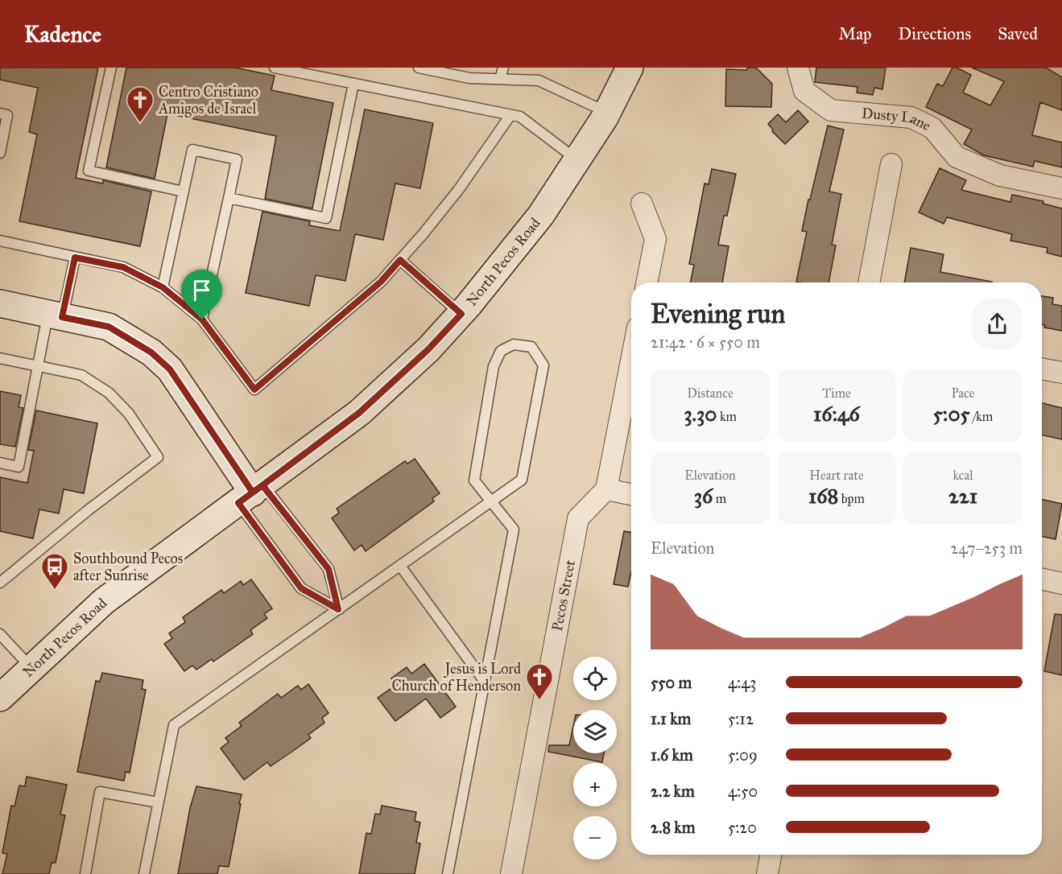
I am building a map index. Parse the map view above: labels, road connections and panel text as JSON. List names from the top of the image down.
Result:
{
  "streets": {
    "main road": ["North Pecos Road"],
    "street": ["Dusty Lane", "Pecos Street"]
  },
  "places": {
    "church": ["Centro Cristiano Amigos de Israel", "Jesus is Lord Church of Henderson"],
    "bus stop": ["Southbound Pecos after Sunrise"]
  },
  "page": {
    "header": "Kadence",
    "nav": ["Map", "Directions", "Saved"],
    "heading": ["Evening run", "21:42 · 6 × 550 m"],
    "stats": [
      ["Distance", "3.30 km"],
      ["Time", "16:46"],
      ["Pace", "5:05 /km"],
      ["Elevation", "36 m"],
      ["Heart rate", "168 bpm"],
      ["kcal", "221"]
    ],
    "chart": ["Elevation", "247–253 m"],
    "map_buttons": ["+", "−"],
    "list": [
      {
        "name": "550 m",
        "note": "4:43"
      },
      {
        "name": "1.1 km",
        "note": "5:12"
      },
      {
        "name": "1.6 km",
        "note": "5:09"
      },
      {
        "name": "2.2 km",
        "note": "4:50"
      },
      {
        "name": "2.8 km",
        "note": "5:20"
      }
    ]
  }
}
